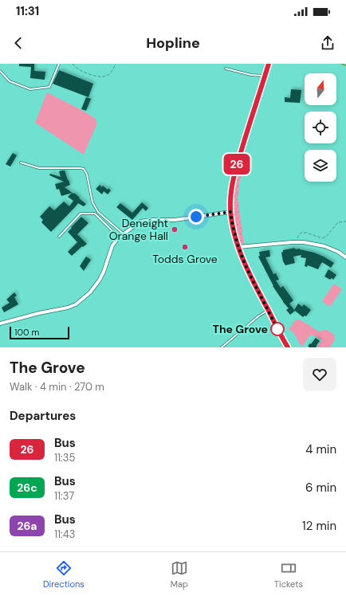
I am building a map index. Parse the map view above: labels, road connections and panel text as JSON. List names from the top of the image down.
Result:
{
  "places": ["Deneight Orange Hall", "Todds Grove", "The Grove"],
  "lines": ["bus line 26"],
  "scale_bar": "100 m",
  "north": "top",
  "page": {
    "status": "11:31",
    "header": "Hopline",
    "on_map": "26",
    "scale": "100 m",
    "heading": [
      ["The Grove", "Walk · 4 min · 270 m"],
      "Departures"
    ],
    "list": [
      {
        "mark": "26",
        "name": "Bus",
        "note": "11:35",
        "value": "4 min"
      },
      {
        "mark": "26c",
        "name": "Bus",
        "note": "11:37",
        "value": "6 min"
      },
      {
        "mark": "26a",
        "name": "Bus",
        "note": "11:43",
        "value": "12 min"
      }
    ],
    "tabs": ["Directions", "Map", "Tickets"]
  }
}
